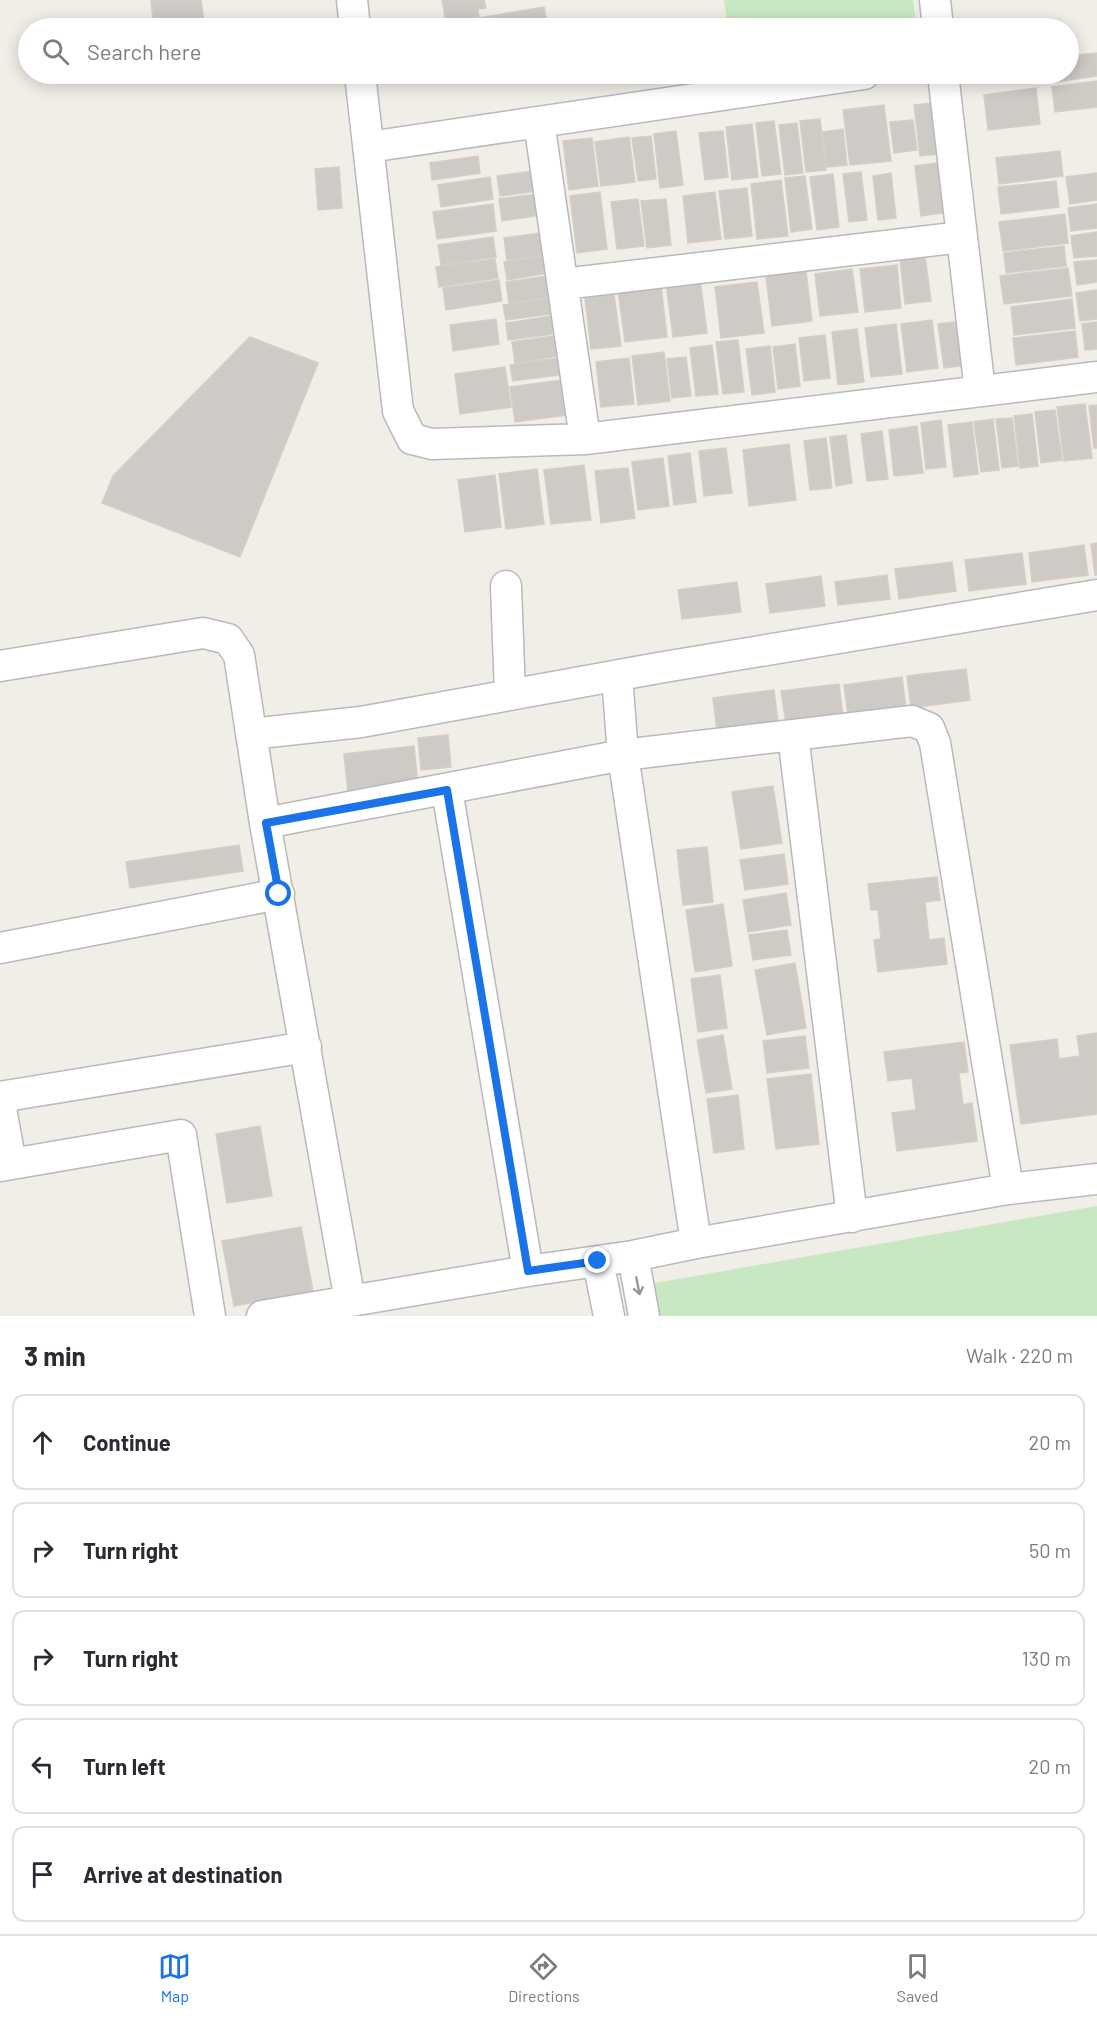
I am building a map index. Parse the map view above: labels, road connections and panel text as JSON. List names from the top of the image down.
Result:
{
  "page": {
    "search": "Search here",
    "heading": ["3 min", "Walk · 220 m"],
    "list": [
      ["Continue", "20 m"],
      ["Turn right", "50 m"],
      ["Turn right", "130 m"],
      ["Turn left", "20 m"],
      "Arrive at destination"
    ],
    "nav": ["Map", "Directions", "Saved"]
  }
}
